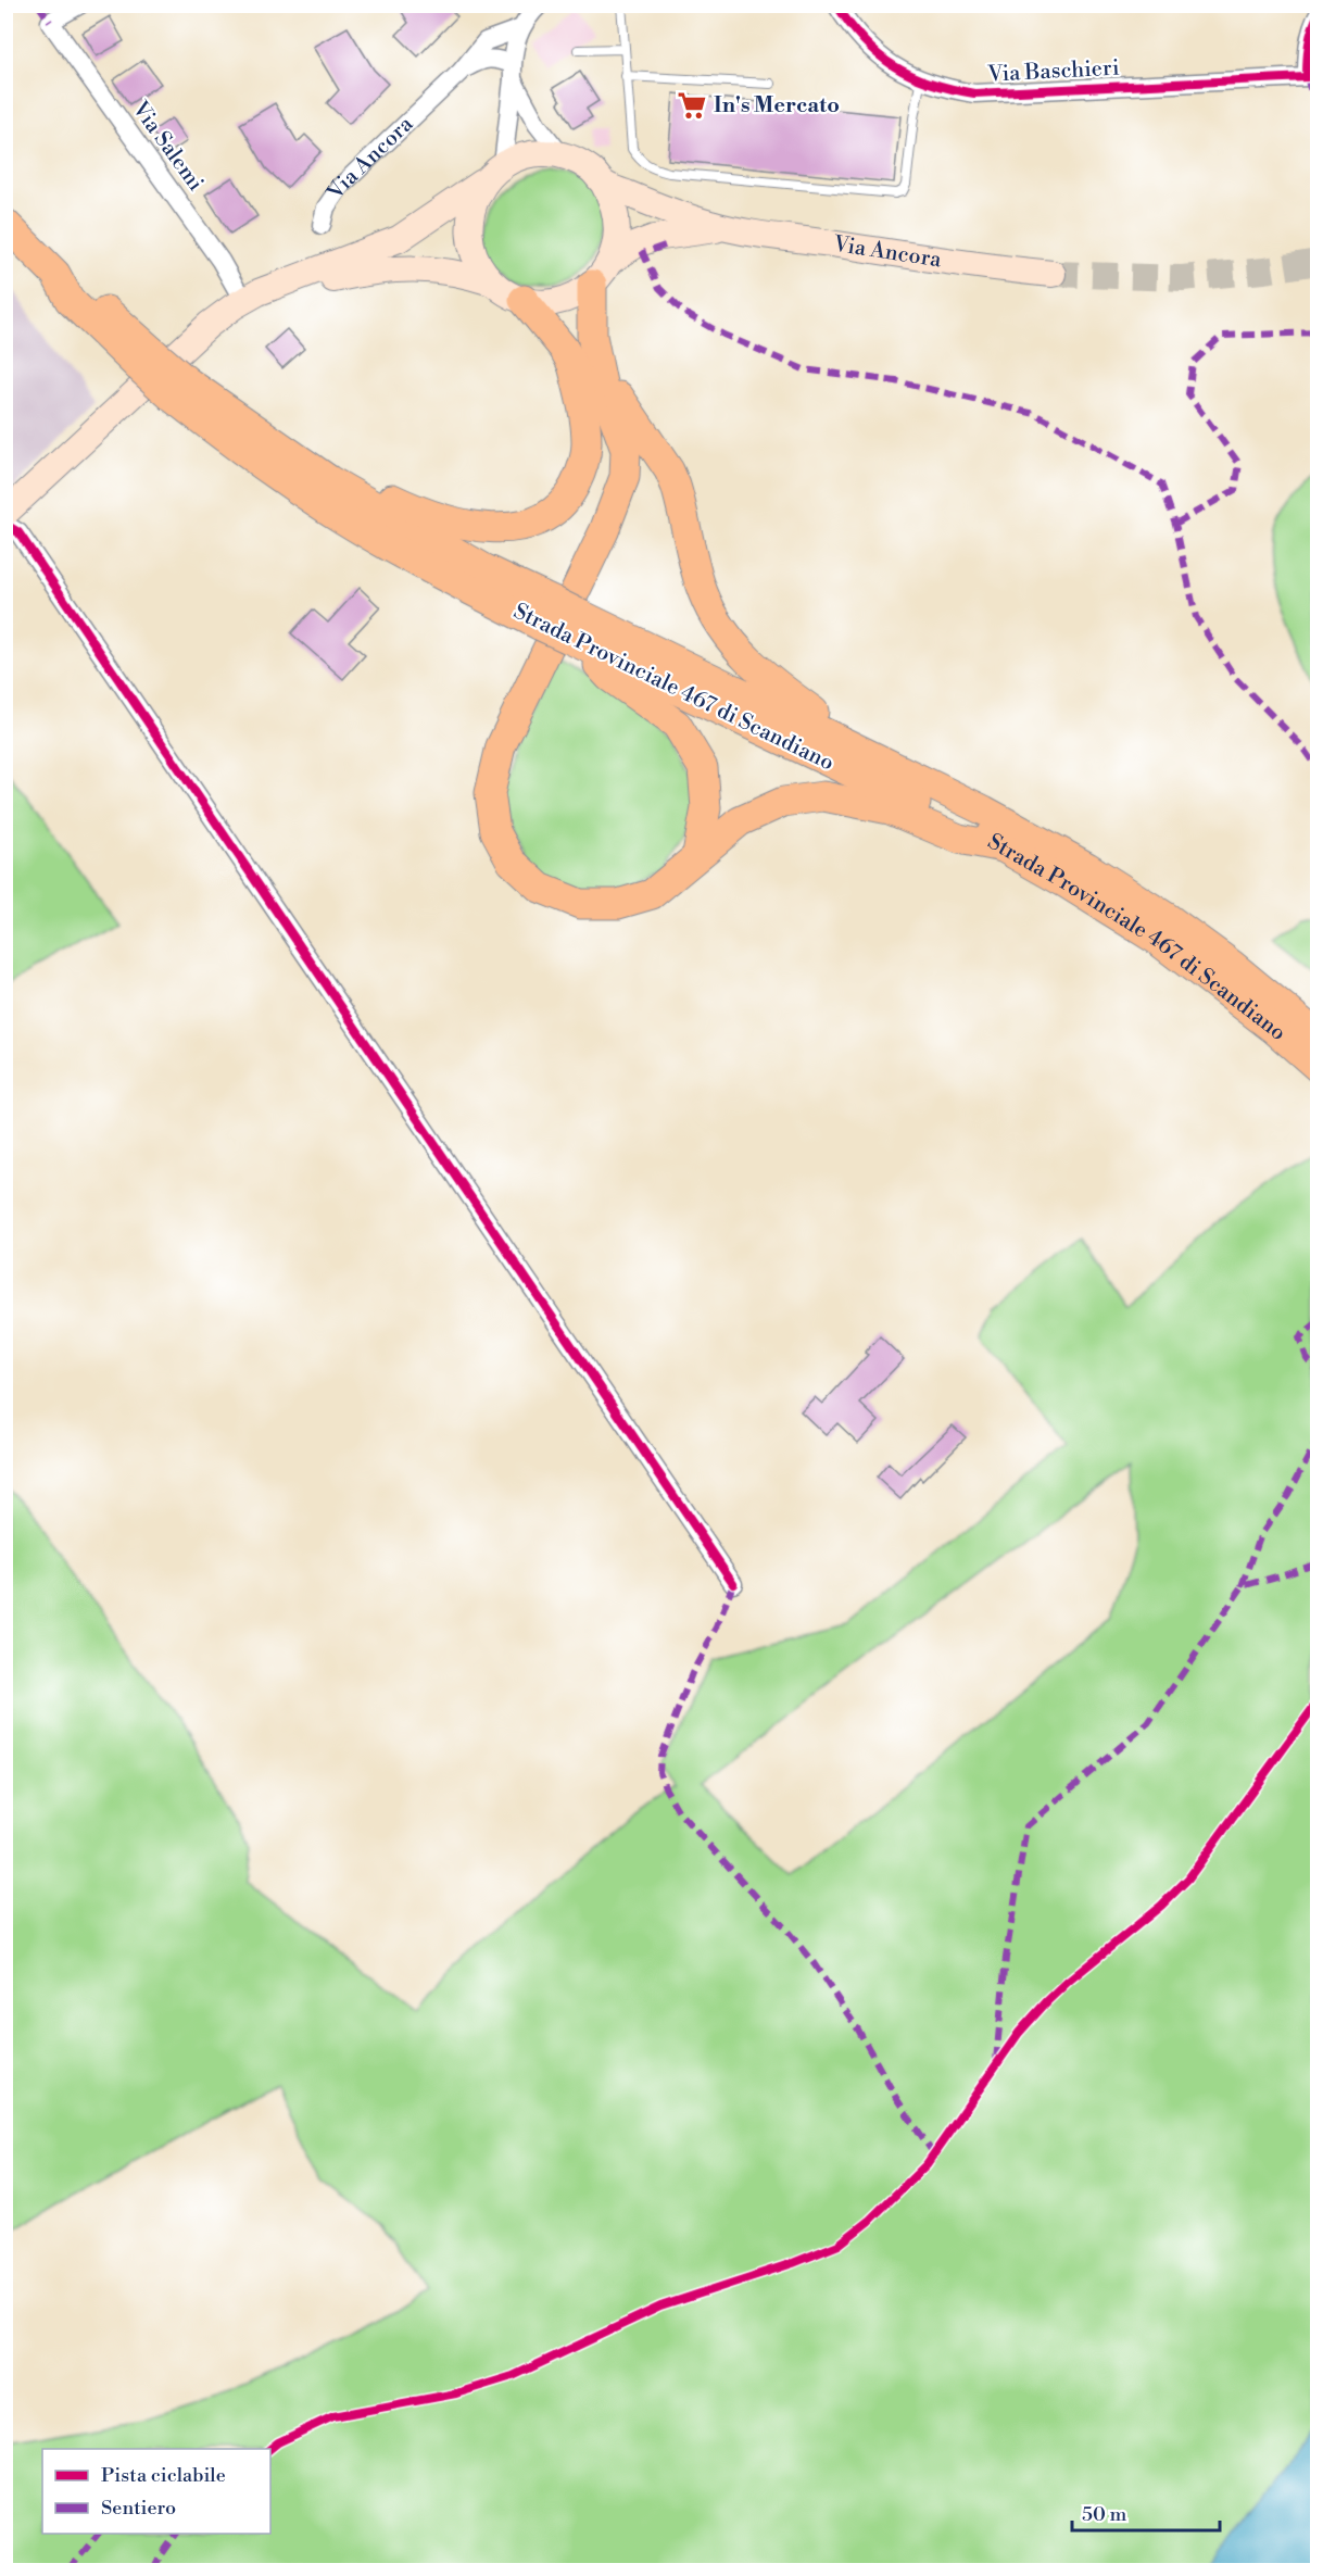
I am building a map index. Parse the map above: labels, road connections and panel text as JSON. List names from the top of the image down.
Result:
{
  "streets": {
    "main road": ["Via Ancora", "Strada Provinciale 467 di Scandiano"],
    "street": ["Via Baschieri", "Via Salemi"]
  },
  "places": {
    "supermarket": ["In's Mercato"]
  },
  "legend": ["Pista ciclabile", "Sentiero"],
  "scale_bar": "50 m"
}
